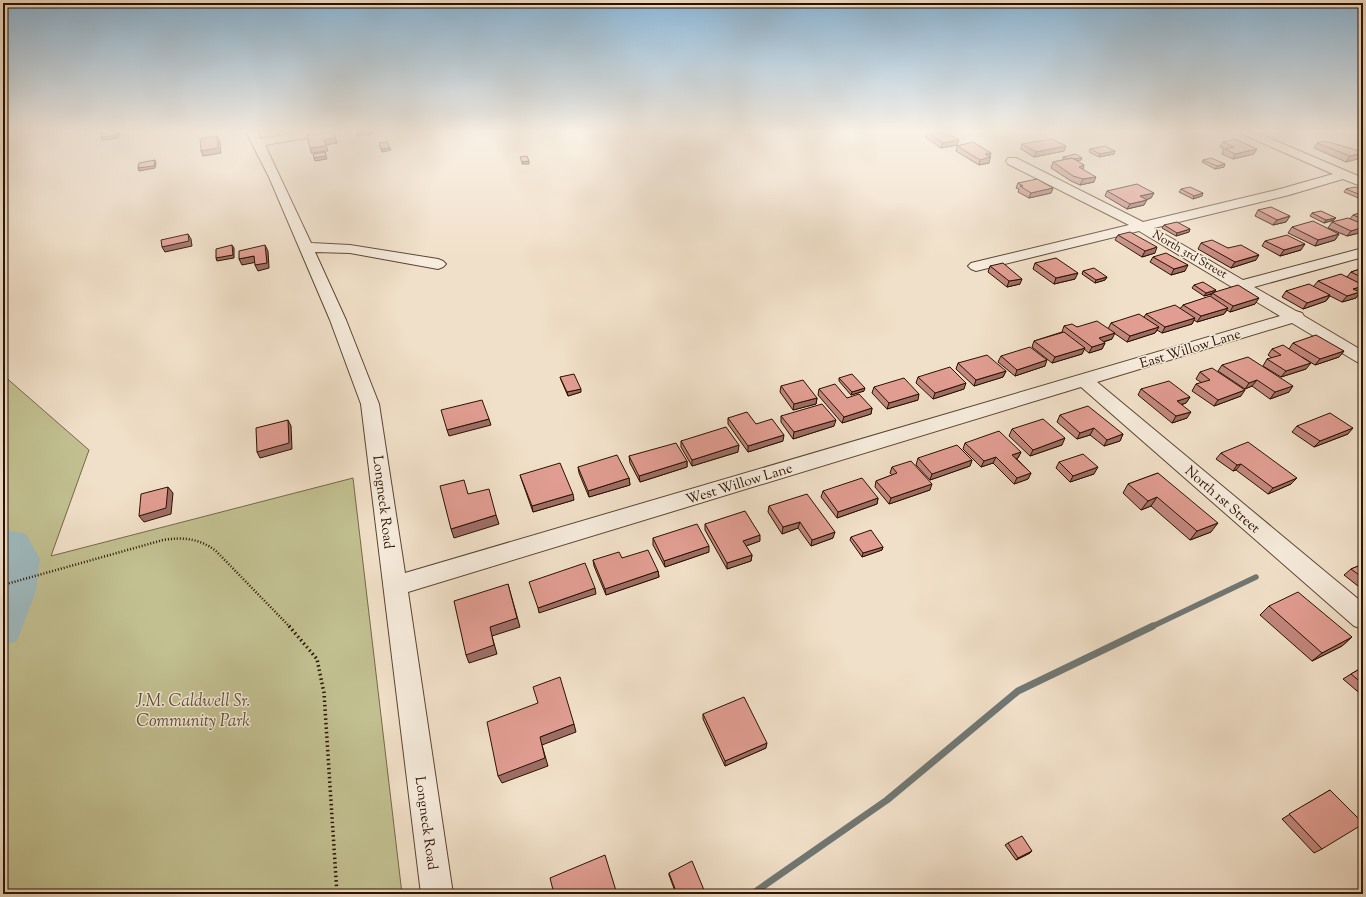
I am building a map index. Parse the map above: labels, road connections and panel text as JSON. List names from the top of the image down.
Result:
{
  "streets": {
    "street": [
      "North 3rd Street",
      "East Willow Lane",
      "West Willow Lane",
      "North 1st Street",
      "Longneck Road"
    ]
  },
  "crossings": [
    ["North 3rd Street", "East Willow Lane"],
    ["East Willow Lane", "West Willow Lane"],
    ["East Willow Lane", "North 1st Street"],
    ["West Willow Lane", "North 1st Street"],
    ["West Willow Lane", "Longneck Road"]
  ],
  "parks": ["J.M. Caldwell Sr. Community Park"]
}
